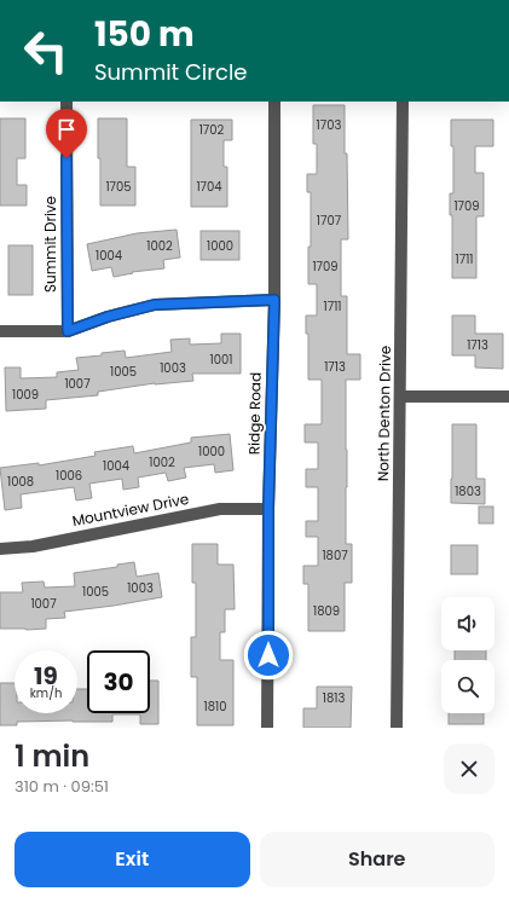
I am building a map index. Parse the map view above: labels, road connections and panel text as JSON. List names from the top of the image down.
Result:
{
  "streets": {
    "street": [
      "Summit Drive",
      "Ridge Road",
      "North Denton Drive",
      "Mountview Drive"
    ]
  },
  "crossings": [
    ["Ridge Road", "Mountview Drive"]
  ],
  "house_numbers": [
    "1703",
    "1702",
    "1705",
    "1704",
    "1709",
    "1707",
    "1002",
    "1000",
    "1004",
    "1711",
    "1709",
    "1711",
    "1713",
    "1001",
    "1713",
    "1003",
    "1005",
    "1007",
    "1009",
    "1000",
    "1002",
    "1004",
    "1006",
    "1008",
    "1803",
    "1807",
    "1003",
    "1005",
    "1007",
    "1809",
    "1813",
    "1810"
  ],
  "page": {
    "turn": ["150 m", "Summit Circle"],
    "speed": "19 km/h",
    "limit": "30",
    "heading": ["1 min", "310 m · 09:51"],
    "buttons": ["Exit", "Share"]
  }
}
